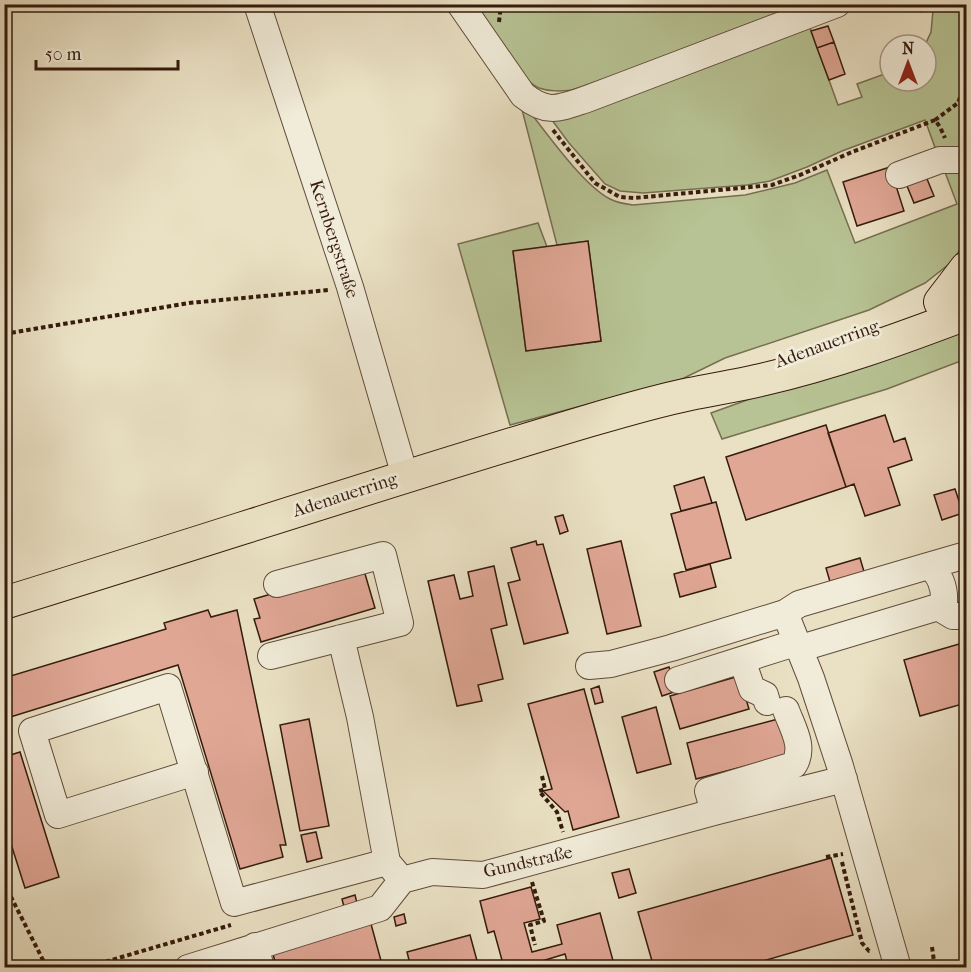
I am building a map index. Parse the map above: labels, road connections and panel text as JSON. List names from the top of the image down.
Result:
{
  "streets": {
    "main road": ["Adenauerring"],
    "street": ["Kernbergstraße", "Gundstraße"]
  },
  "crossings": [
    ["Kernbergstraße", "Adenauerring"]
  ],
  "scale_bar": "50 m",
  "north": "top"
}
